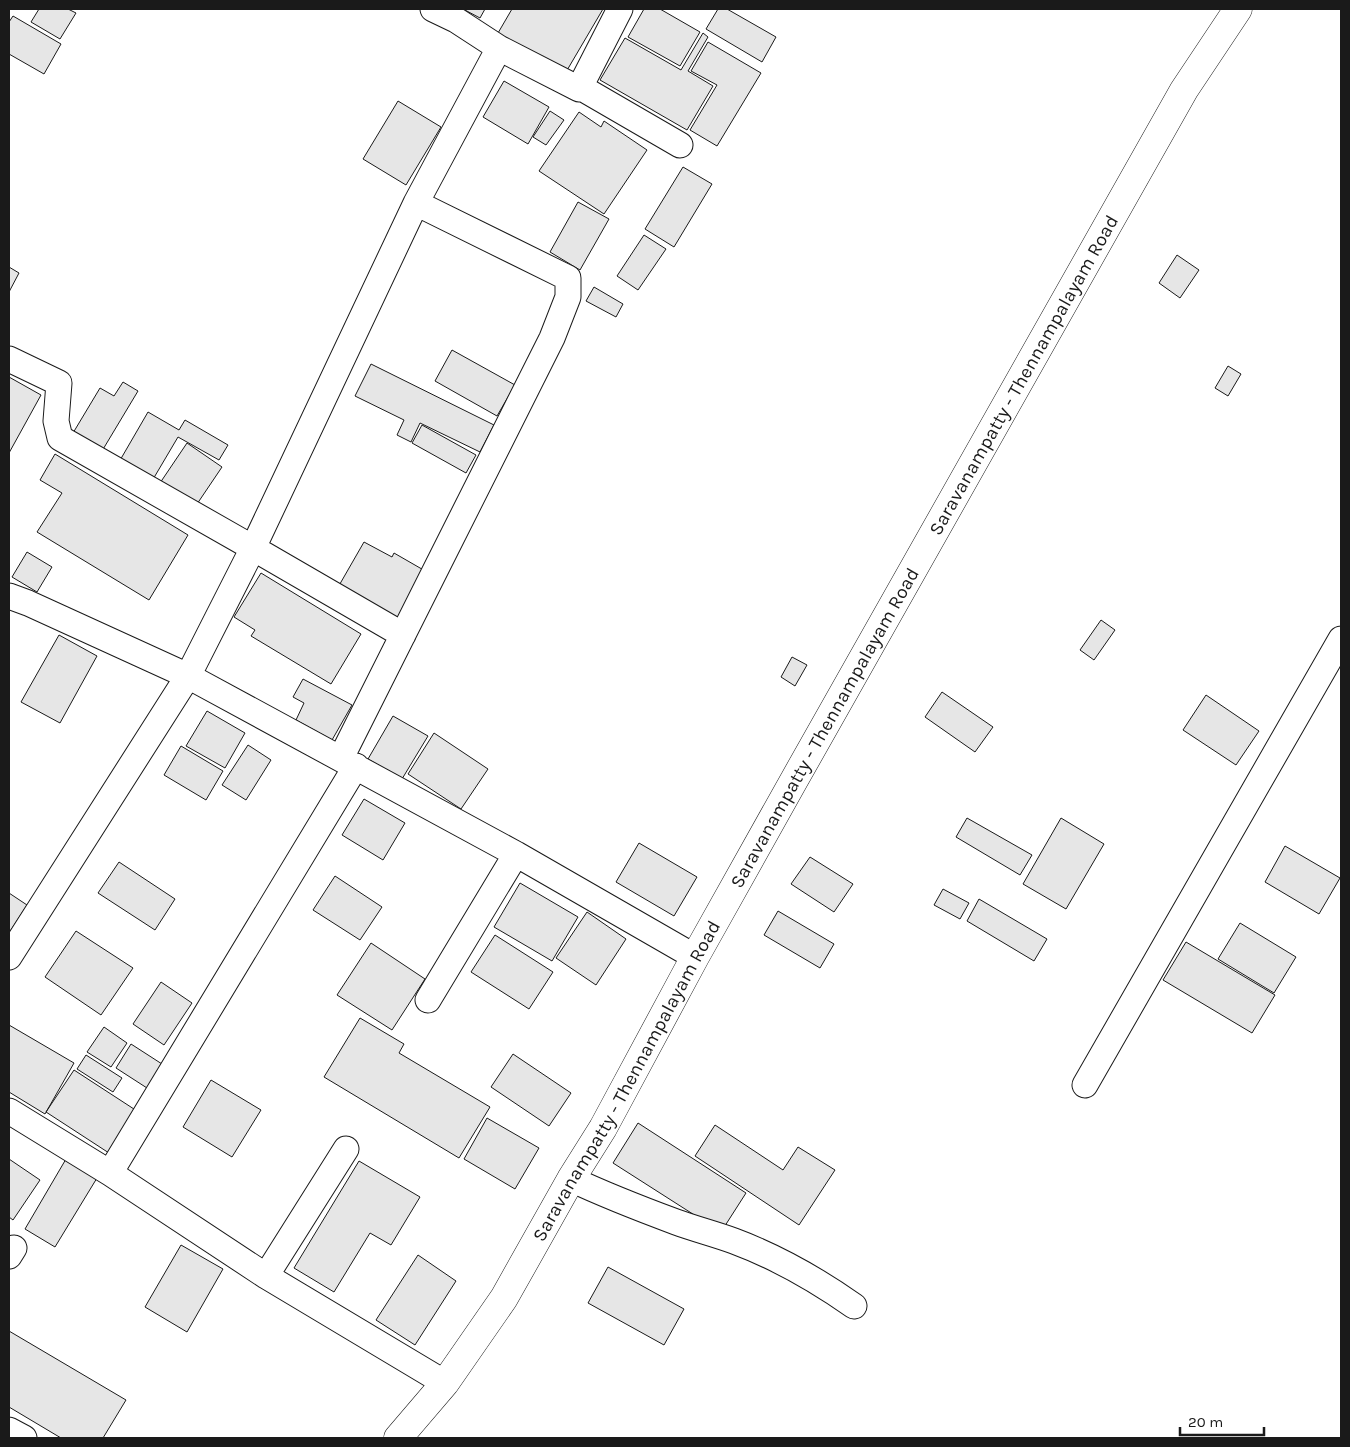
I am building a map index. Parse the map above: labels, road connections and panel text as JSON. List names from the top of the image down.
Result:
{
  "streets": {
    "main road": ["Saravanampatty - Thennampalayam Road"]
  },
  "scale_bar": "20 m"
}
